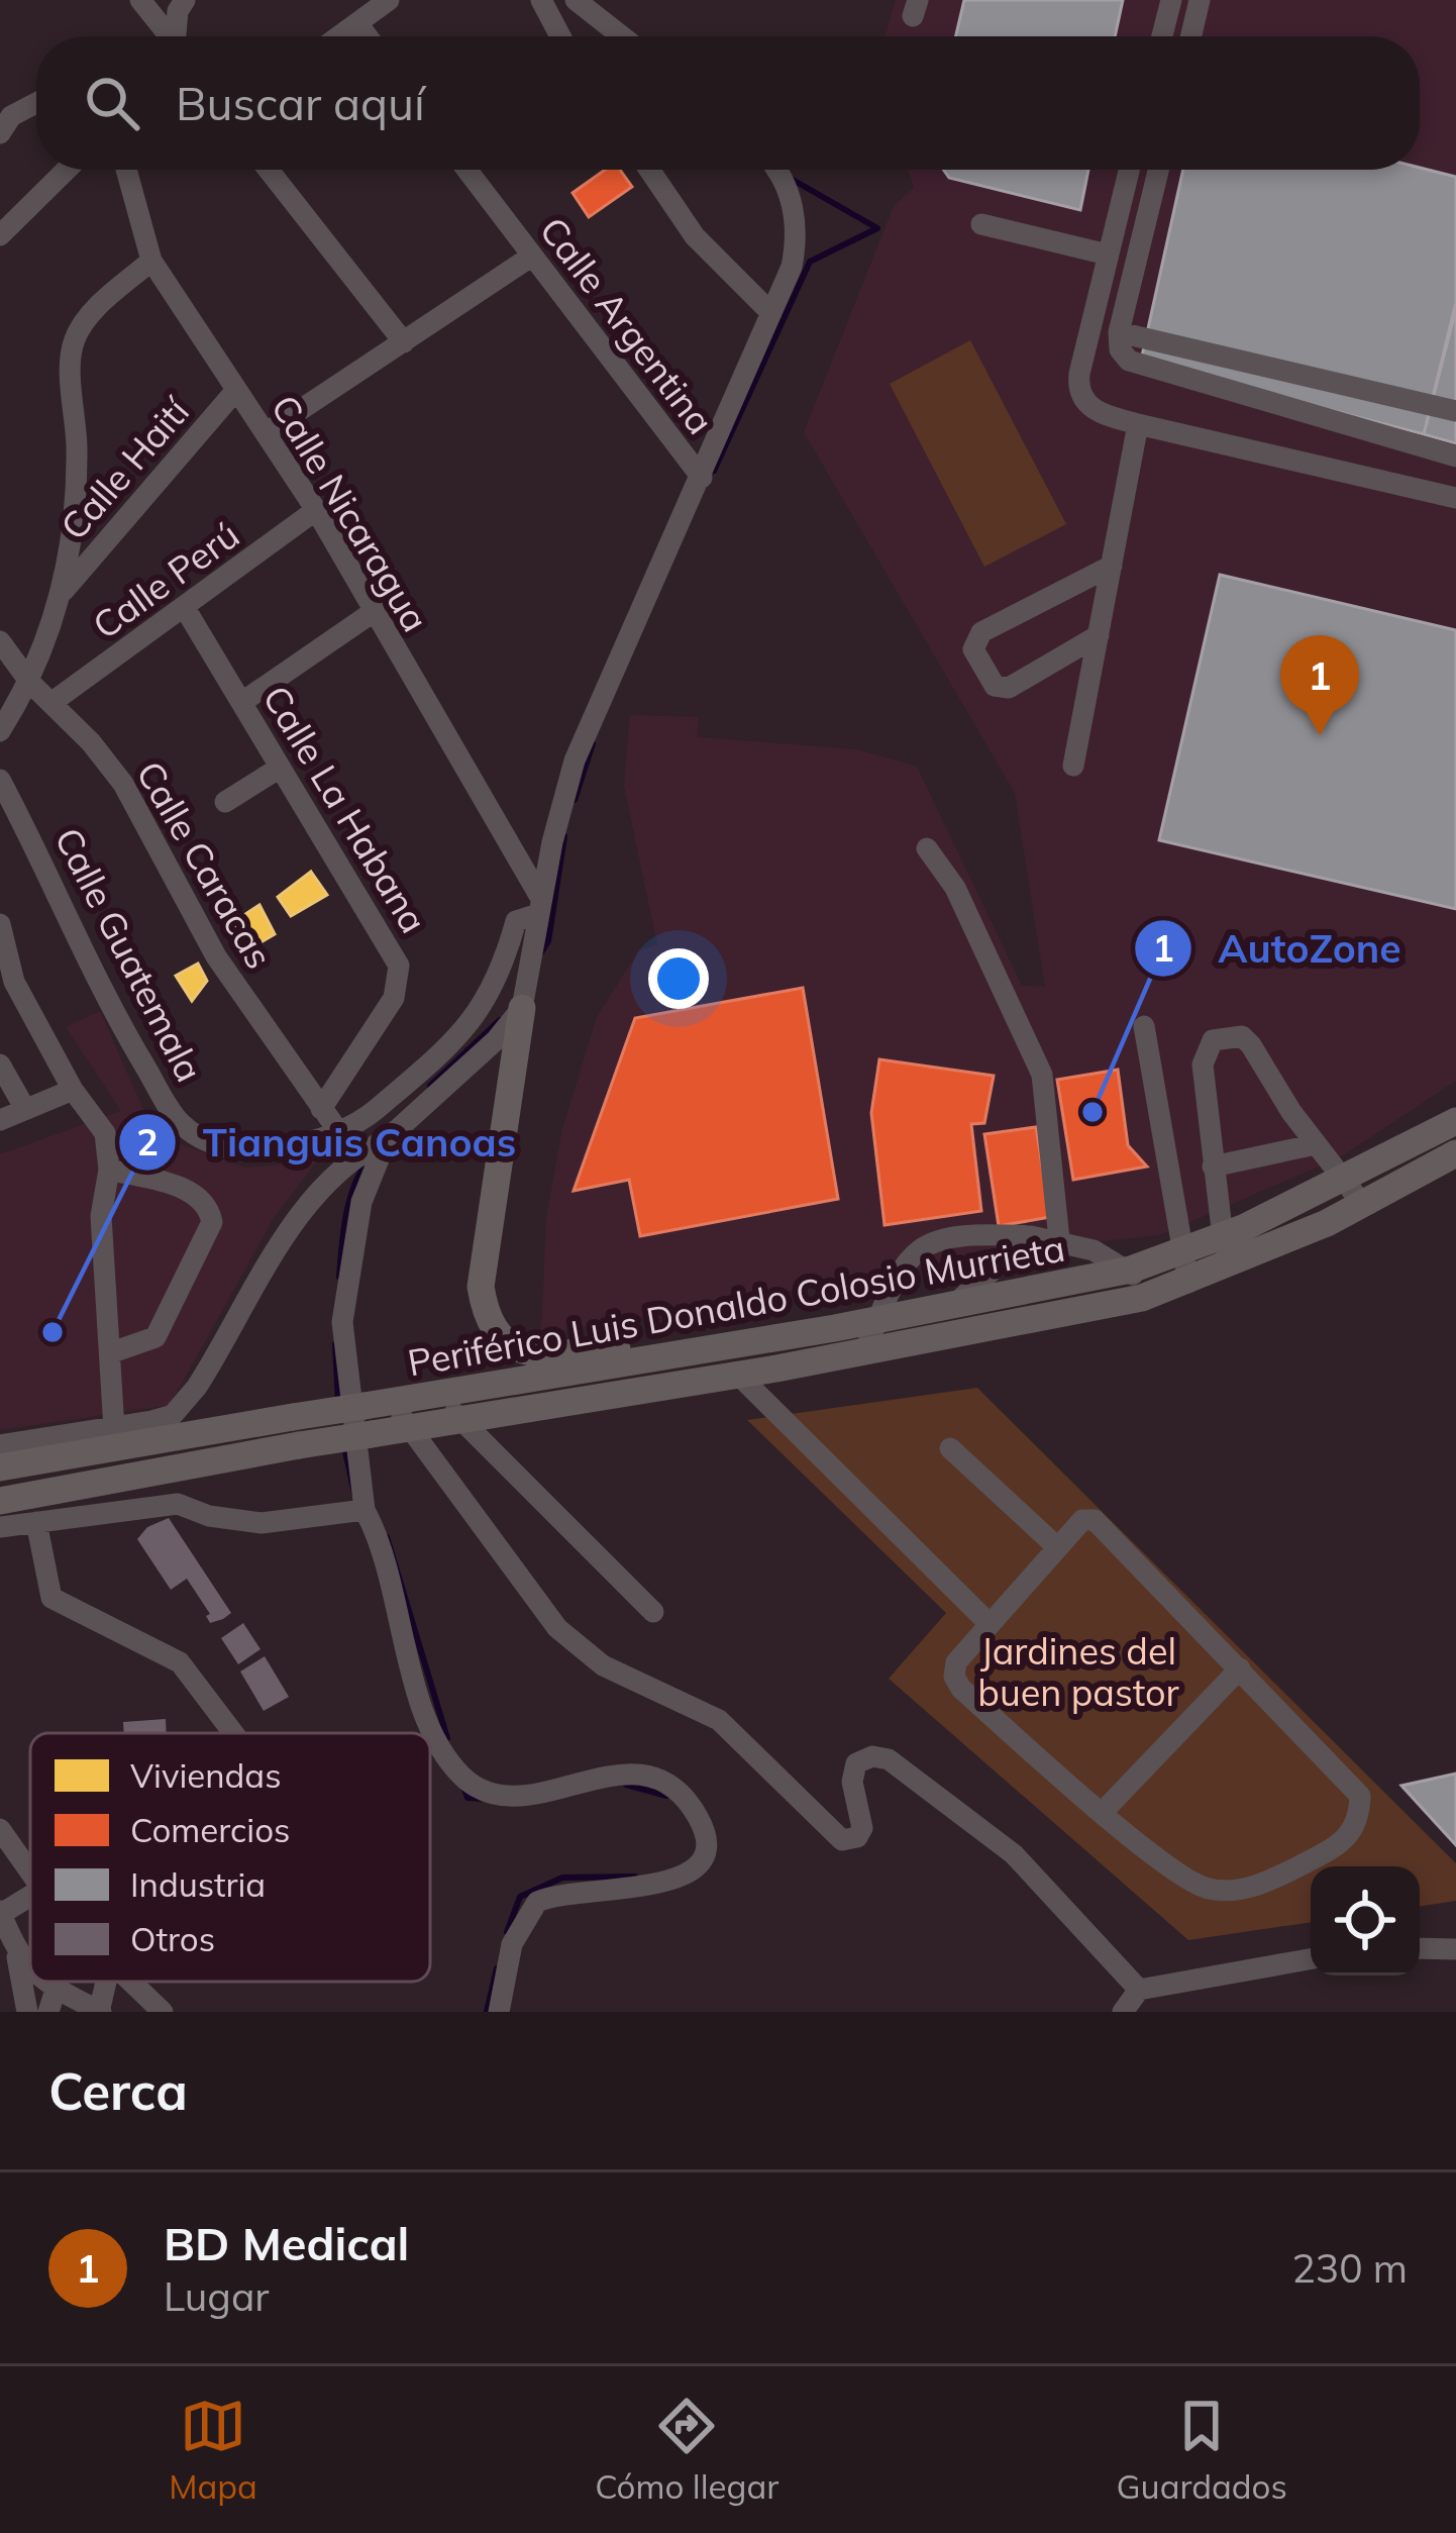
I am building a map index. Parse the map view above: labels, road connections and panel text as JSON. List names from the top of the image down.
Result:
{
  "streets": {
    "main road": ["Periférico Luis Donaldo Colosio Murrieta"],
    "street": [
      "Calle Argentina",
      "Calle Haití",
      "Calle Nicaragua",
      "Calle Perú",
      "Calle La Habana",
      "Calle Caracas",
      "Calle Guatemala"
    ]
  },
  "crossings": [
    ["Calle Haití", "Calle Nicaragua"],
    ["Calle Nicaragua", "Calle Perú"],
    ["Calle Nicaragua", "Calle Guatemala"],
    ["Calle Perú", "Calle La Habana"],
    ["Calle Perú", "Calle Caracas"],
    ["Calle La Habana", "Calle Caracas"],
    ["Calle Caracas", "Calle Guatemala"]
  ],
  "parks": ["Jardines del buen pastor"],
  "places": ["AutoZone", "Tianguis Canoas"],
  "legend": [
    "Viviendas",
    "Comercios",
    "Industria",
    "Otros"
  ],
  "page": {
    "search": "Buscar aquí",
    "pins": "1",
    "heading": "Cerca",
    "list": [
      {
        "mark": "1",
        "name": "BD Medical",
        "note": "Lugar",
        "value": "230 m"
      }
    ],
    "nav": ["Mapa", "Cómo llegar", "Guardados"]
  }
}
